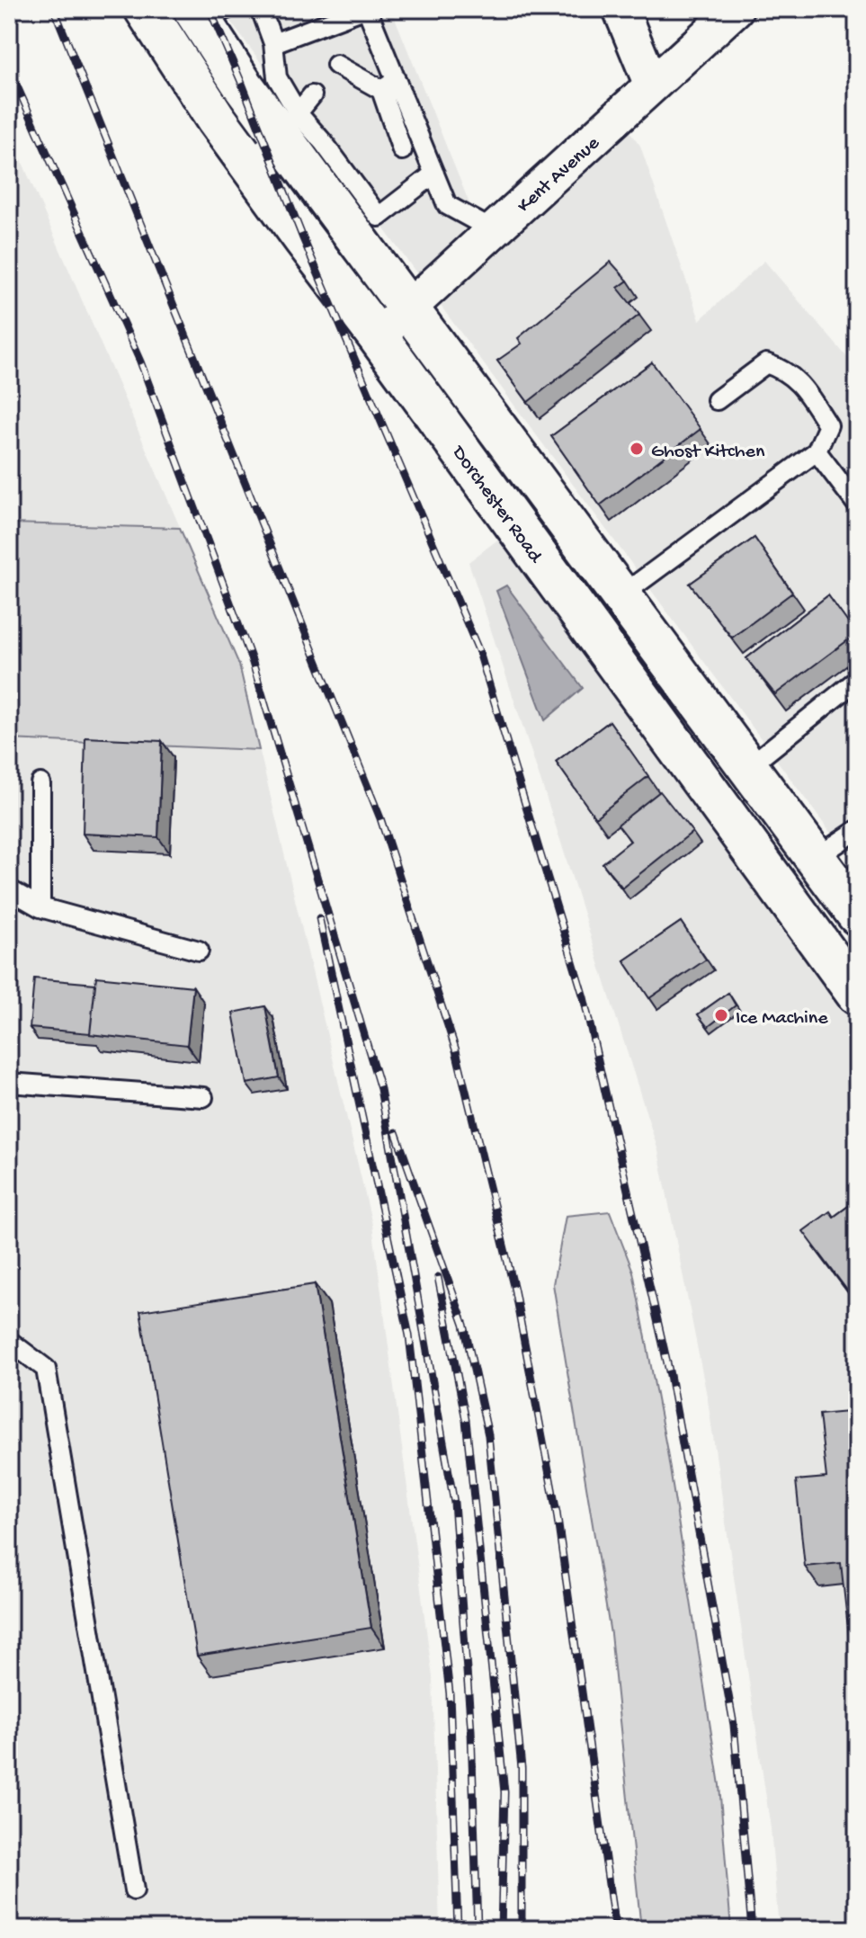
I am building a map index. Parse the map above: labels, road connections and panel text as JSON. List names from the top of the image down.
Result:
{
  "streets": {
    "main road": ["Dorchester Road"],
    "street": ["Kent Avenue"]
  },
  "crossings": [
    ["Kent Avenue", "Dorchester Road"]
  ],
  "places": ["Ghost Kitchen", "Ice Machine"]
}
